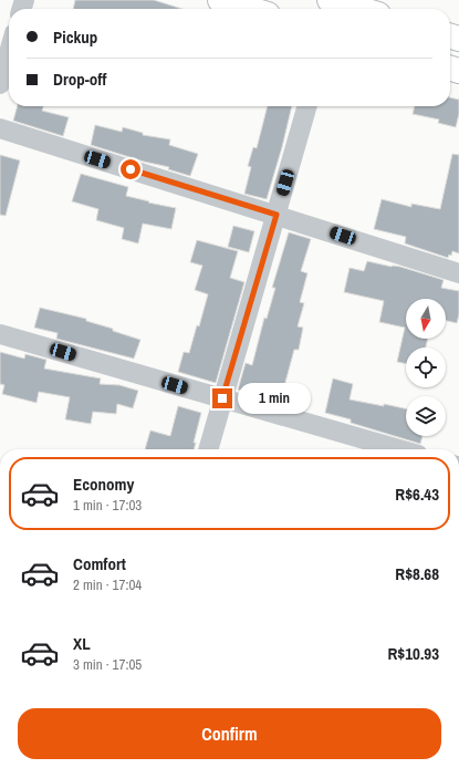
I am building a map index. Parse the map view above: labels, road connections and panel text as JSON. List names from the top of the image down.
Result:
{
  "north": "bottom",
  "page": {
    "banner": ["Pickup", "Drop-off"],
    "bubble": "1 min",
    "list": [
      {
        "name": "Economy",
        "note": "1 min · 17:03",
        "value": "R$6.43"
      },
      {
        "name": "Comfort",
        "note": "2 min · 17:04",
        "value": "R$8.68"
      },
      {
        "name": "XL",
        "note": "3 min · 17:05",
        "value": "R$10.93"
      }
    ],
    "buttons": "Confirm"
  }
}
